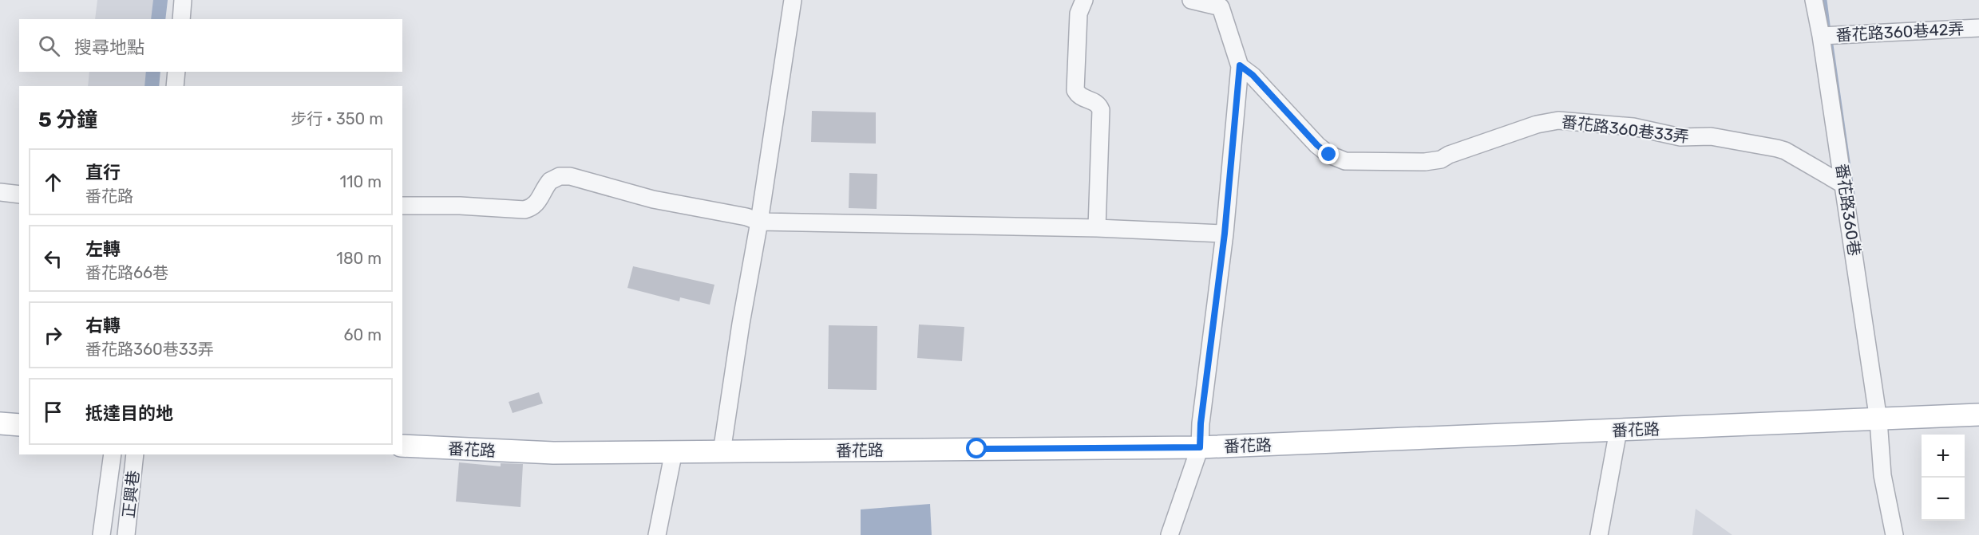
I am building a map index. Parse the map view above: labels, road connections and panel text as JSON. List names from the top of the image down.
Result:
{
  "streets": {
    "main road": ["番花路"],
    "street": [
      "番花路360巷42弄",
      "番花路360巷33弄",
      "番花路360巷",
      "正興巷"
    ]
  },
  "crossings": [
    ["番花路360巷42弄", "番花路360巷"],
    ["番花路360巷33弄", "番花路360巷"],
    ["番花路360巷", "番花路"]
  ],
  "page": {
    "search": "搜尋地點",
    "heading": ["5 分鐘", "步行 · 350 m"],
    "list": [
      ["直行", "番花路", "110 m"],
      ["左轉", "番花路66巷", "180 m"],
      ["右轉", "番花路360巷33弄", "60 m"],
      "抵達目的地"
    ],
    "map_buttons": ["+", "−"]
  }
}
